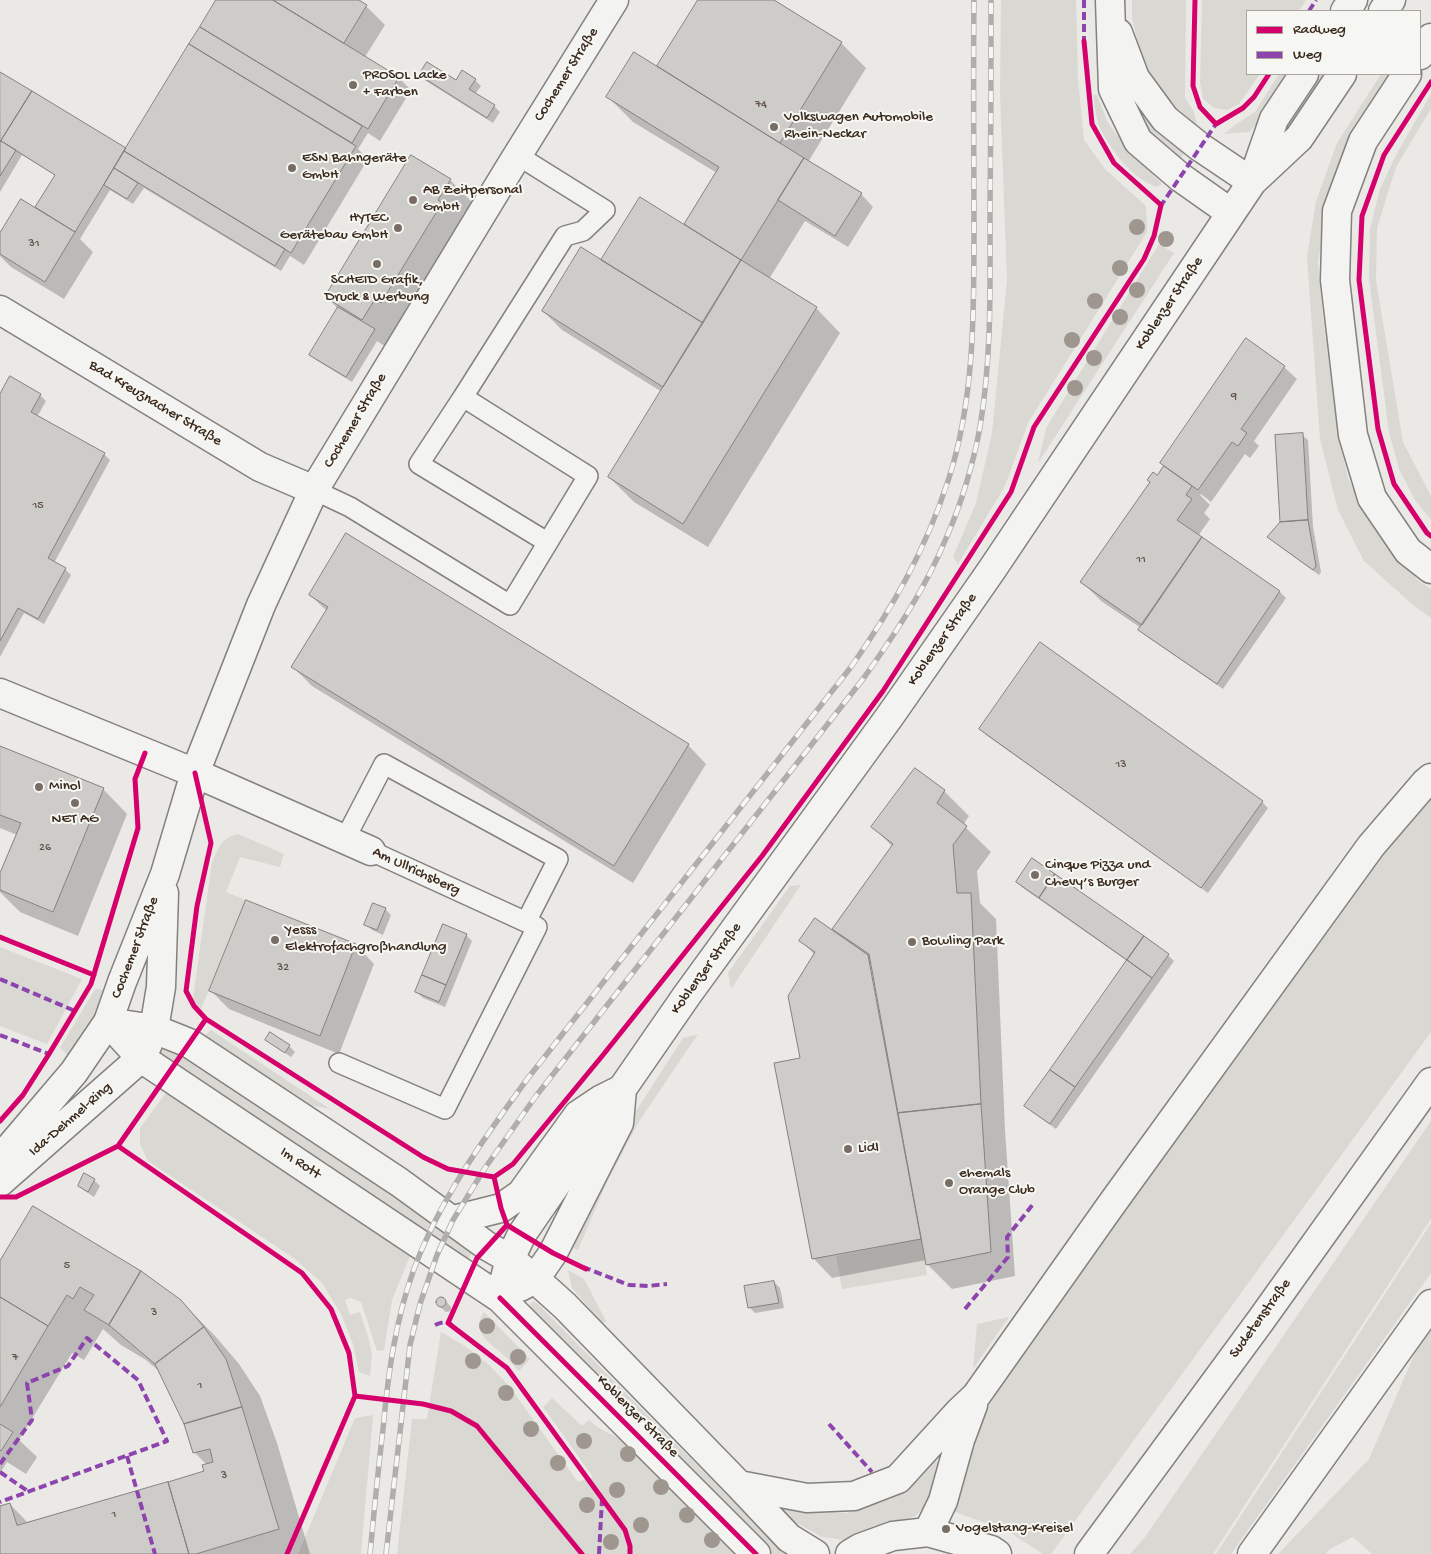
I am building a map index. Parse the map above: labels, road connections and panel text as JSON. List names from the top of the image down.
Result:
{
  "streets": {
    "street": [
      "Cochemer Straße",
      "Koblenzer Straße",
      "Bad Kreuznacher Straße",
      "Am Ullrichsberg",
      "Ida-Dehmel-Ring",
      "Im Rott",
      "Sudetenstraße"
    ]
  },
  "crossings": [
    ["Cochemer Straße", "Bad Kreuznacher Straße"],
    ["Cochemer Straße", "Am Ullrichsberg"],
    ["Cochemer Straße", "Ida-Dehmel-Ring"],
    ["Cochemer Straße", "Im Rott"],
    ["Koblenzer Straße", "Im Rott"],
    ["Ida-Dehmel-Ring", "Im Rott"]
  ],
  "places": [
    "PROSOL Lacke + Farben",
    "Volkswagen Automobile Rhein-Neckar",
    "ESN Bahngeräte GmbH",
    "AB Zeitpersonal GmbH",
    "HYTEC Gerätebau GmbH",
    "SCHEID Grafik, Druck & Werbung",
    "Minol",
    "NET AG",
    "Cinque Pizza und Chevy’s Burger",
    "Yesss Elektrofachgroßhandlung",
    "Bowling Park",
    "Lidl",
    "ehemals Orange Club",
    "Vogelstang-Kreisel"
  ],
  "house_numbers": [
    "74",
    "31",
    "9",
    "15",
    "11",
    "13",
    "26",
    "32",
    "5",
    "3",
    "7",
    "1",
    "3",
    "1"
  ],
  "legend": ["Radweg", "Weg"]
}
